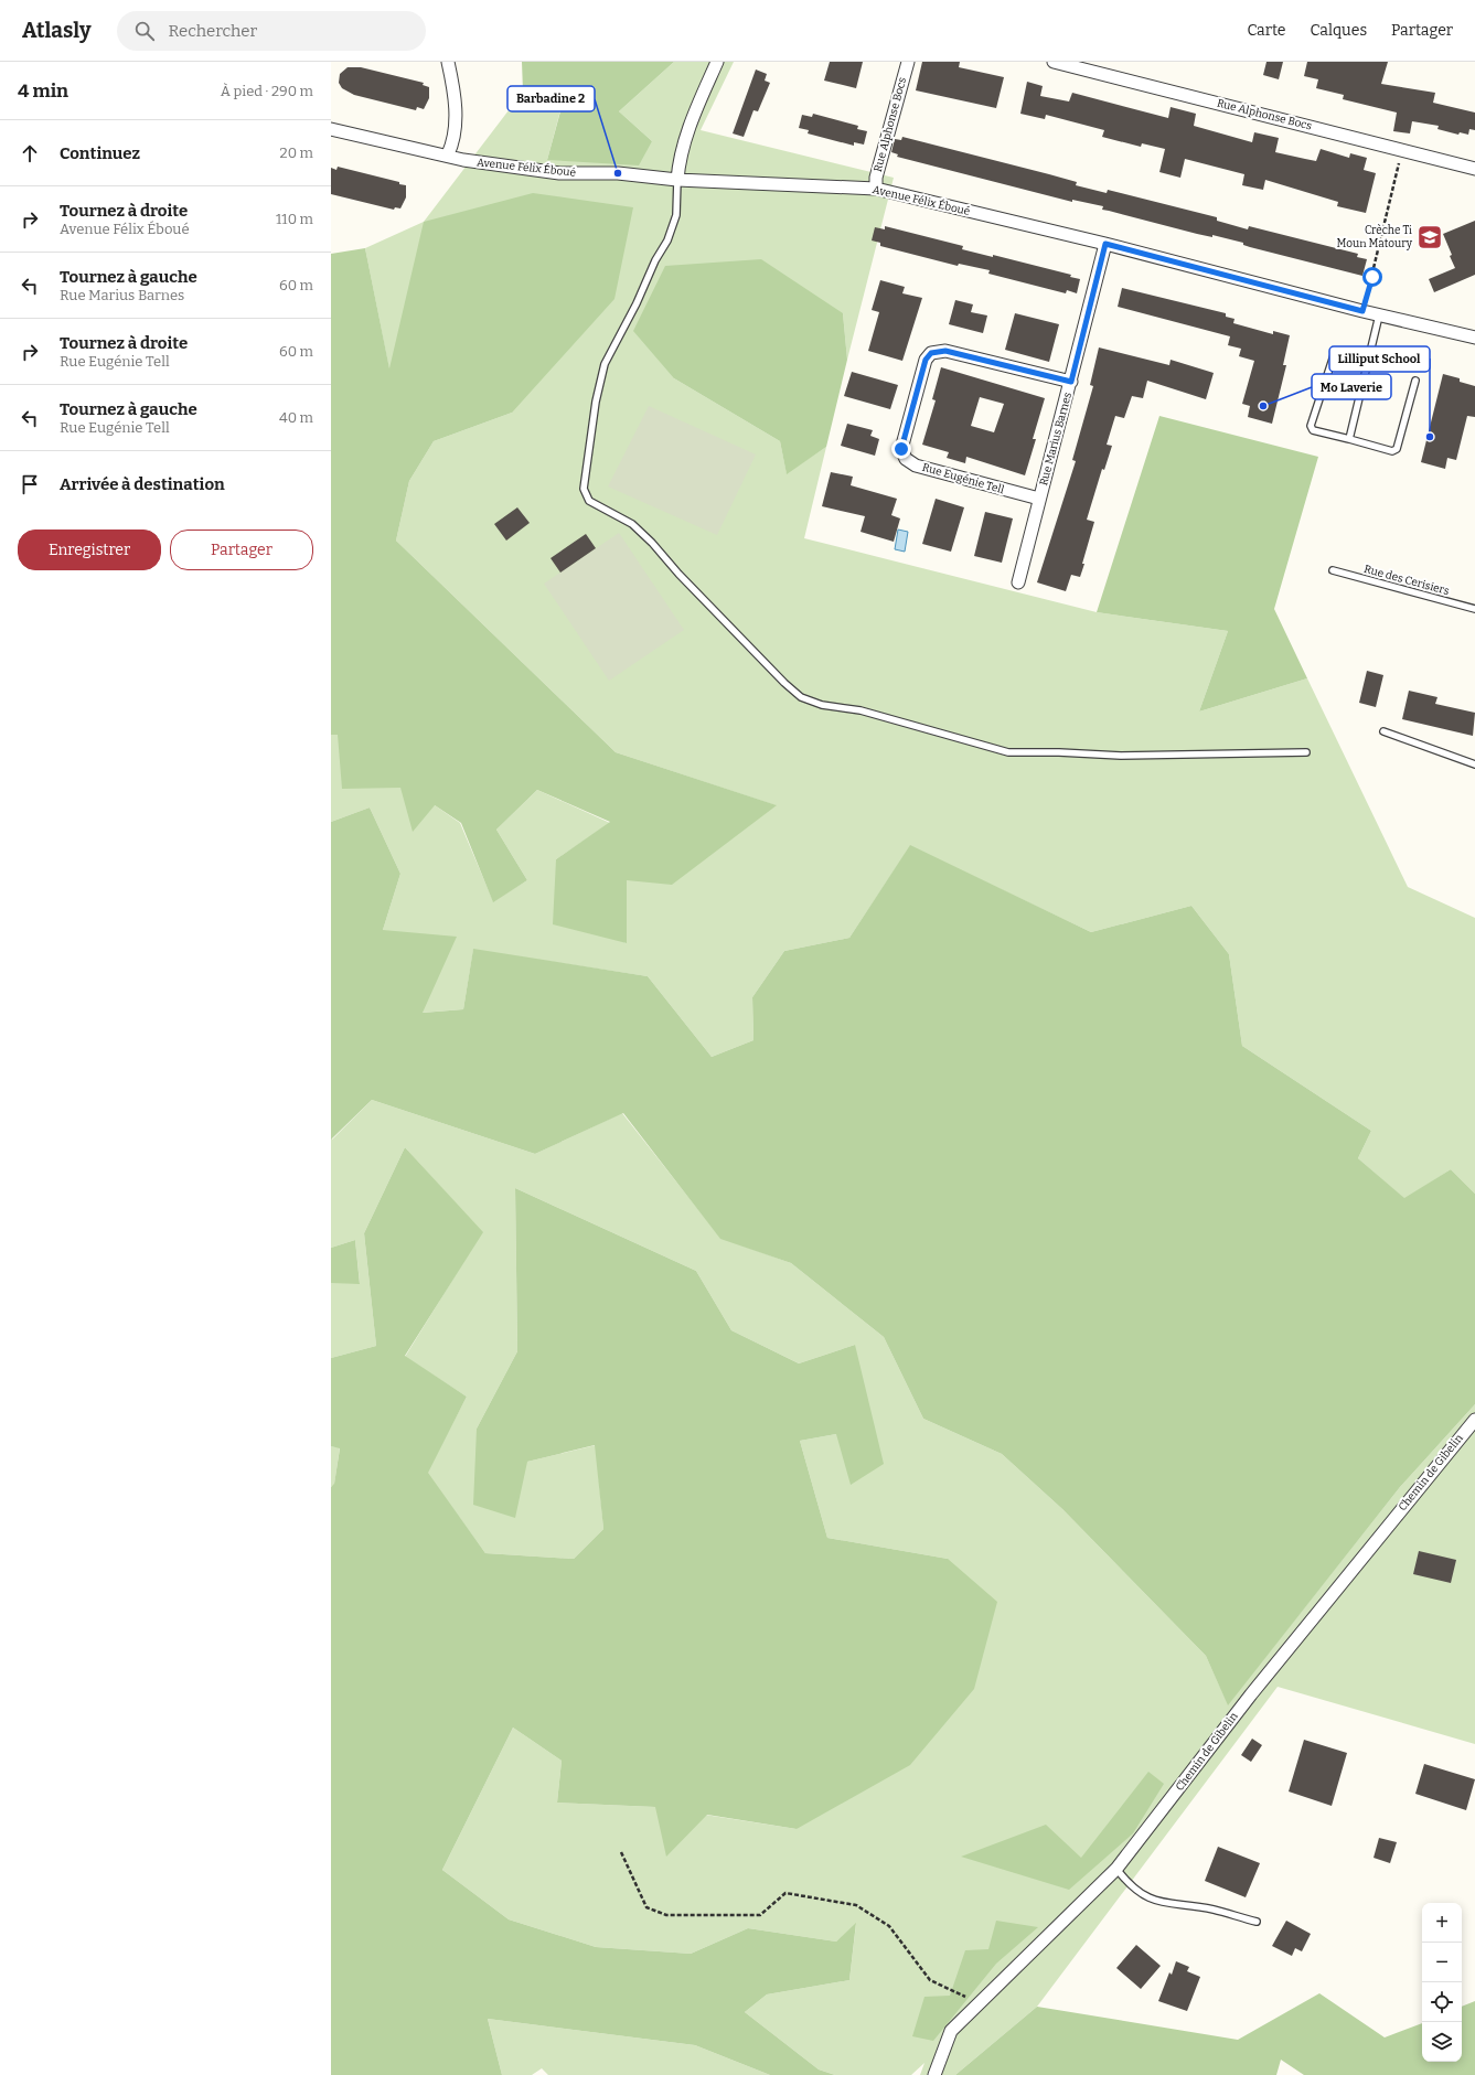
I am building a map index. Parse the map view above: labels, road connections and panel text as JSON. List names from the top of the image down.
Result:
{
  "streets": {
    "street": [
      "Rue Alphonse Bocs",
      "Avenue Félix Éboué",
      "Rue Marius Barnes",
      "Rue Eugénie Tell",
      "Chemin de Gibelin"
    ],
    "lane": ["Rue des Cerisiers"]
  },
  "crossings": [
    ["Rue Alphonse Bocs", "Avenue Félix Éboué"],
    ["Avenue Félix Éboué", "Rue Marius Barnes"],
    ["Rue Marius Barnes", "Rue Eugénie Tell"]
  ],
  "places": {
    "other": ["Barbadine 2", "Mo Laverie", "Lilliput School"],
    "school or university": ["Crèche Ti Moun Matoury"]
  },
  "page": {
    "header": "Atlasly",
    "search": "Rechercher",
    "nav": ["Carte", "Calques", "Partager"],
    "heading": ["4 min", "À pied · 290 m"],
    "list": [
      ["Continuez", "20 m"],
      ["Tournez à droite", "Avenue Félix Éboué", "110 m"],
      ["Tournez à gauche", "Rue Marius Barnes", "60 m"],
      ["Tournez à droite", "Rue Eugénie Tell", "60 m"],
      ["Tournez à gauche", "Rue Eugénie Tell", "40 m"],
      "Arrivée à destination"
    ],
    "buttons": ["Enregistrer", "Partager"],
    "map_buttons": ["+", "−"]
  }
}
